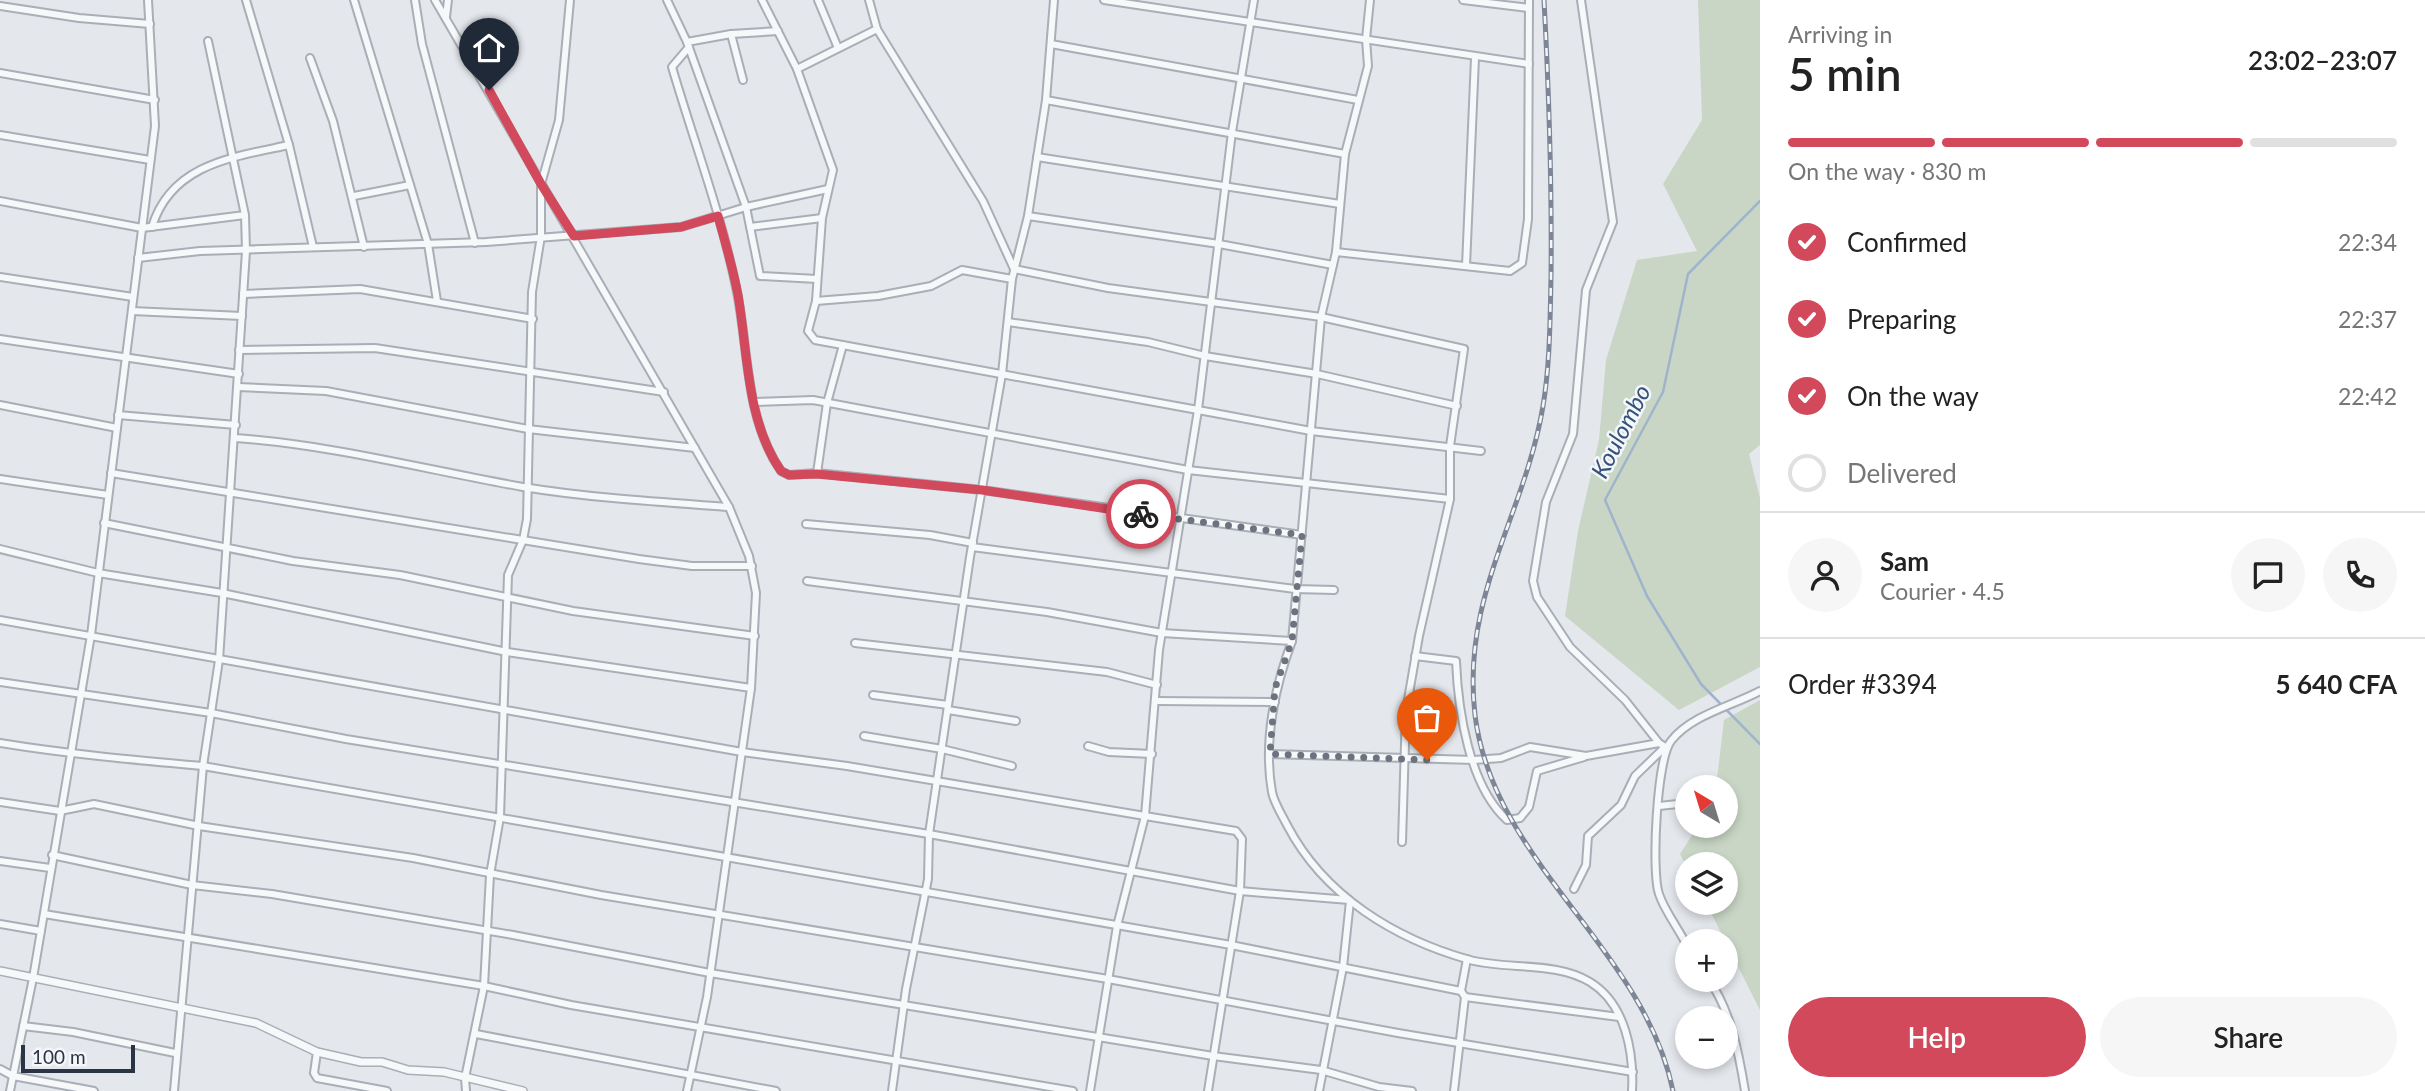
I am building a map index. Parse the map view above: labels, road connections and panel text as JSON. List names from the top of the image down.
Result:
{
  "water": ["Koulombo"],
  "scale_bar": "100 m",
  "north": "top left",
  "page": {
    "heading": ["5 min", "Arriving in", "23:02–23:07"],
    "panel": [
      "Sam",
      "Courier · 4.5",
      "Order #3394",
      "5 640 CFA"
    ],
    "bar": "On the way · 830 m",
    "list": [
      ["Confirmed", "22:34"],
      ["Preparing", "22:37"],
      ["On the way", "22:42"],
      "Delivered"
    ],
    "map_buttons": ["+", "−"],
    "buttons": ["Help", "Share"],
    "scale": "100 m"
  }
}
